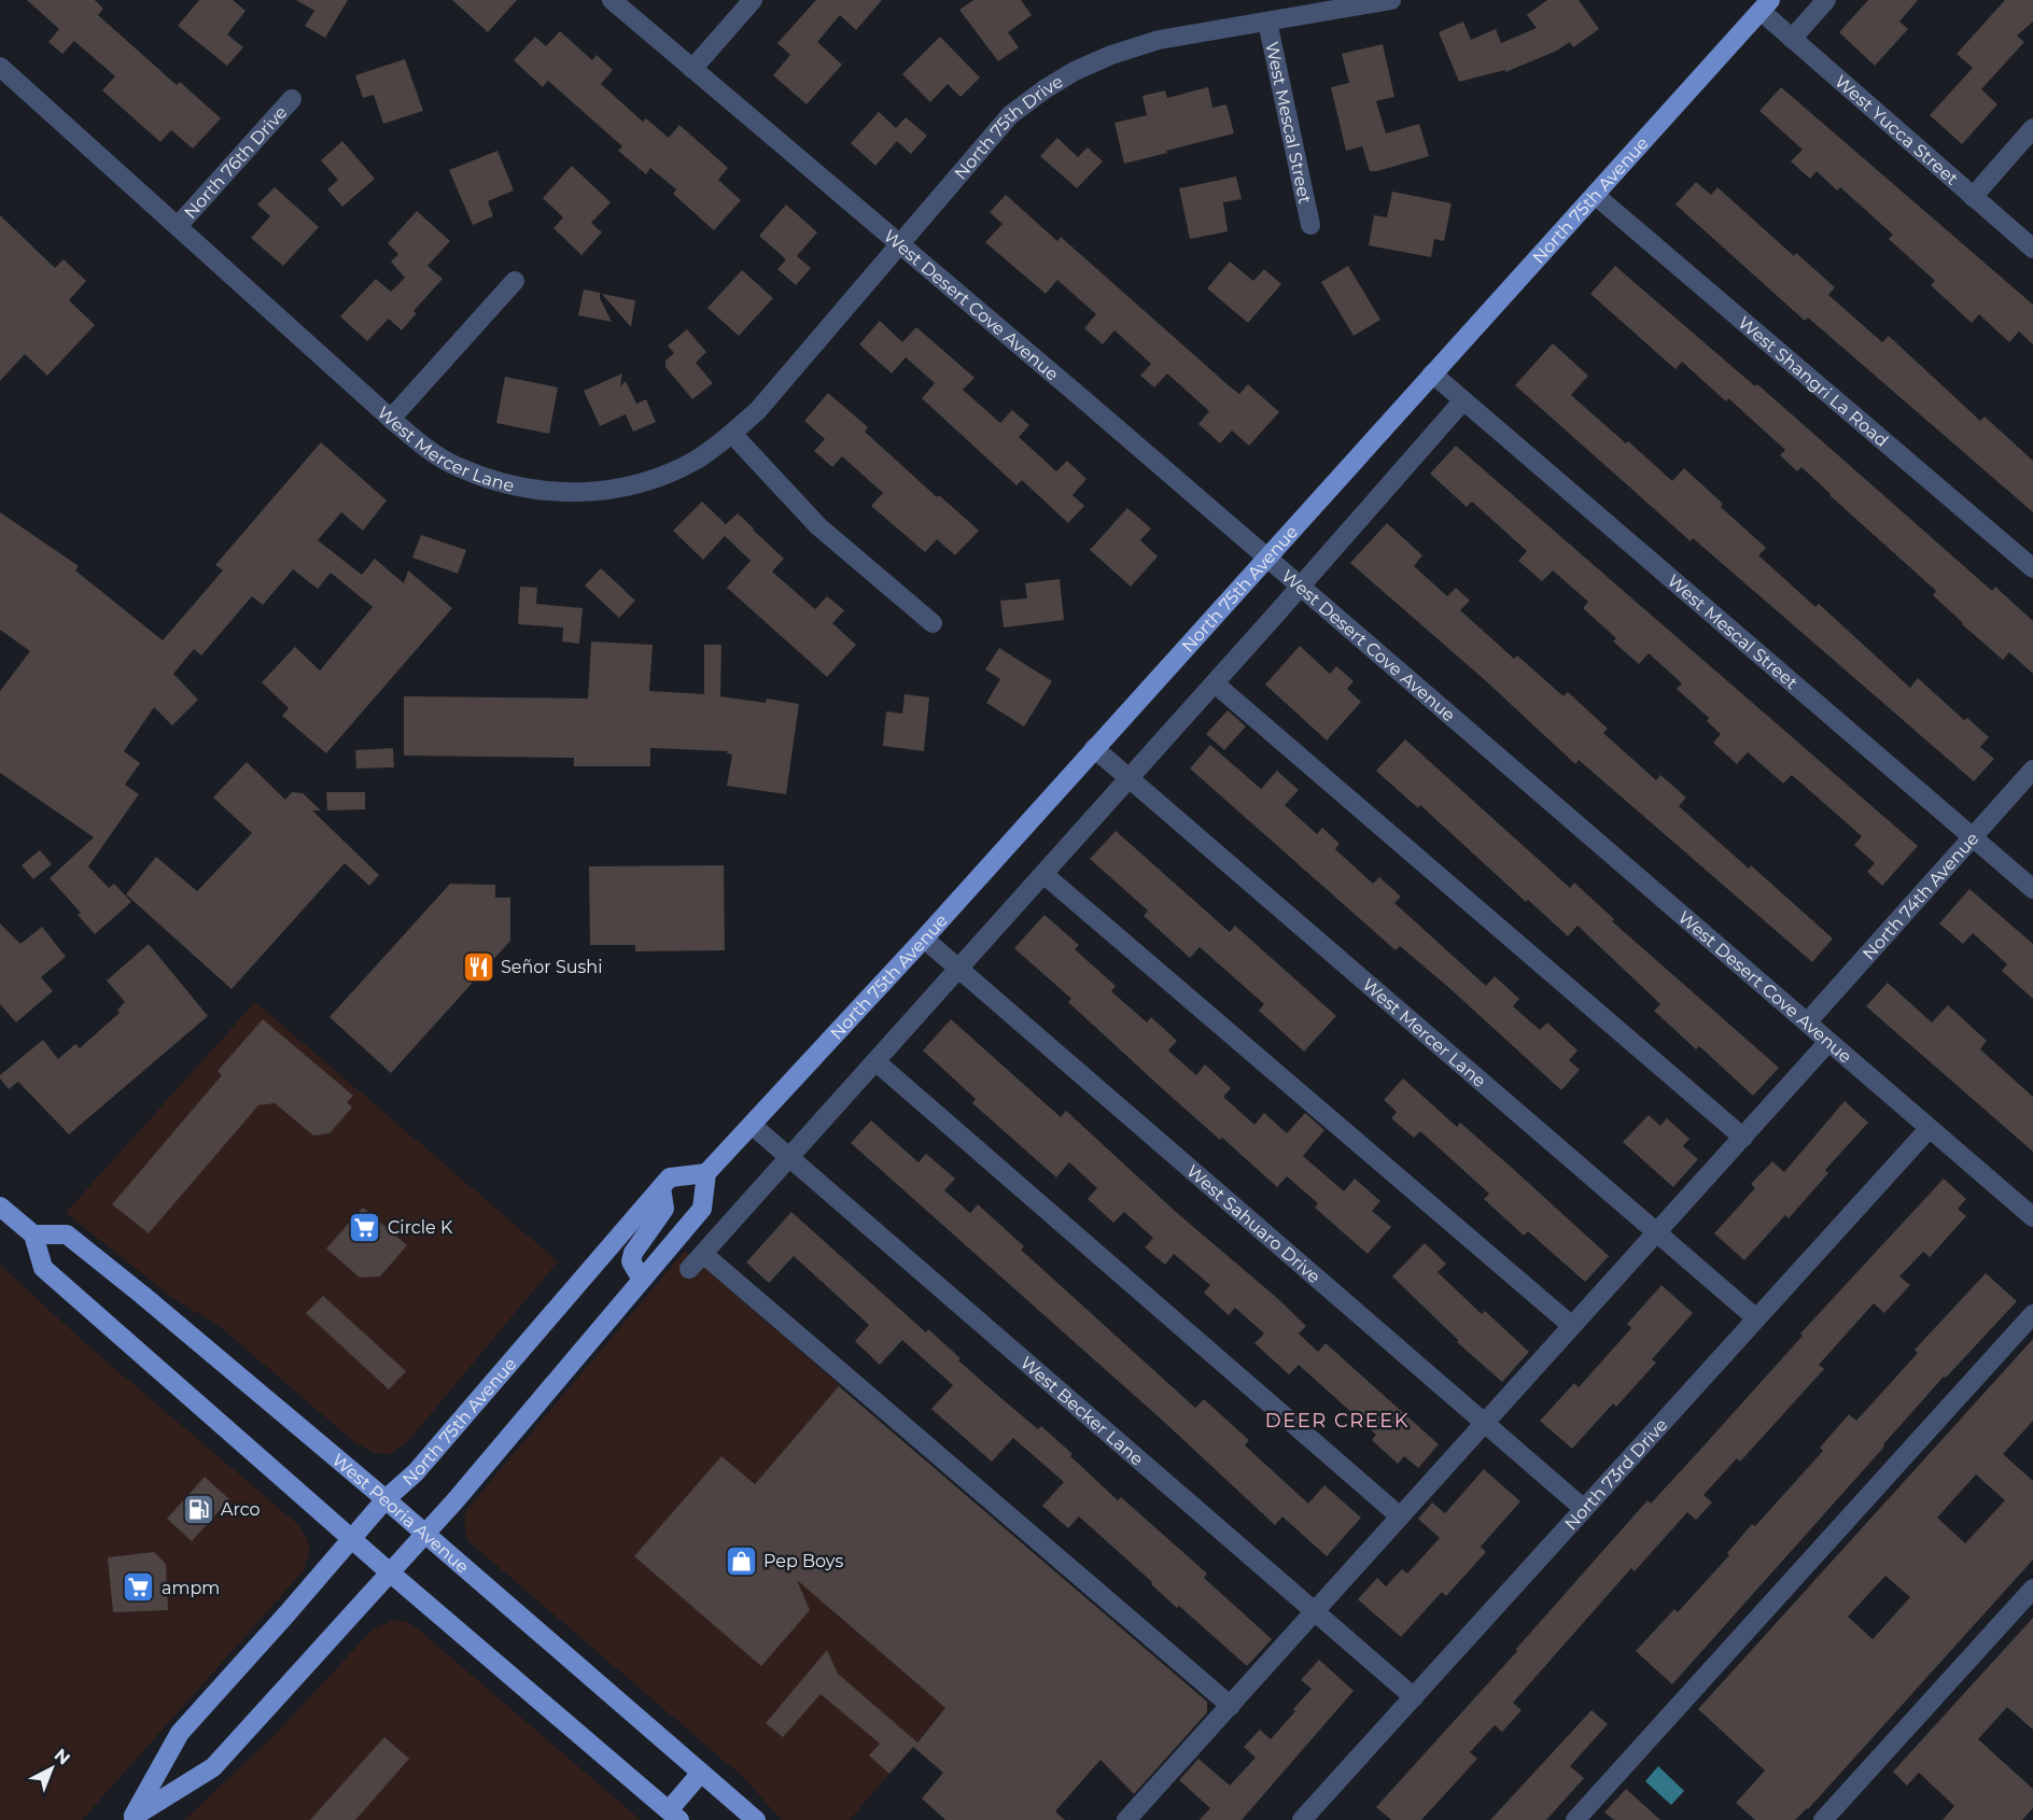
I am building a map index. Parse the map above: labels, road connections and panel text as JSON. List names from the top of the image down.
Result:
{
  "streets": {
    "main road": ["North 75th Avenue", "West Peoria Avenue"],
    "street": [
      "West Mescal Street",
      "North 75th Drive",
      "West Yucca Street",
      "North 76th Drive",
      "West Desert Cove Avenue",
      "West Shangri La Road",
      "West Mercer Lane",
      "North 74th Avenue",
      "West Sahuaro Drive",
      "West Becker Lane",
      "North 73rd Drive"
    ]
  },
  "crossings": [
    ["West Mescal Street", "North 75th Drive"],
    ["West Mescal Street", "North 75th Avenue"],
    ["West Mescal Street", "North 74th Avenue"],
    ["North 75th Drive", "West Desert Cove Avenue"],
    ["North 75th Drive", "West Mercer Lane"],
    ["West Yucca Street", "North 75th Avenue"],
    ["North 76th Drive", "West Mercer Lane"],
    ["North 75th Avenue", "West Desert Cove Avenue"],
    ["North 75th Avenue", "West Shangri La Road"],
    ["North 75th Avenue", "West Mercer Lane"],
    ["North 75th Avenue", "West Sahuaro Drive"],
    ["North 75th Avenue", "West Becker Lane"],
    ["North 75th Avenue", "West Peoria Avenue"],
    ["West Desert Cove Avenue", "North 74th Avenue"],
    ["West Desert Cove Avenue", "North 73rd Drive"],
    ["West Mercer Lane", "North 73rd Drive"],
    ["West Sahuaro Drive", "North 73rd Drive"],
    ["West Becker Lane", "North 73rd Drive"]
  ],
  "districts": ["DEER CREEK"],
  "places": {
    "restaurant": ["Señor Sushi"],
    "supermarket": ["Circle K", "ampm"],
    "fuel station": ["Arco"],
    "shop": ["Pep Boys"]
  },
  "north": "top right"
}
